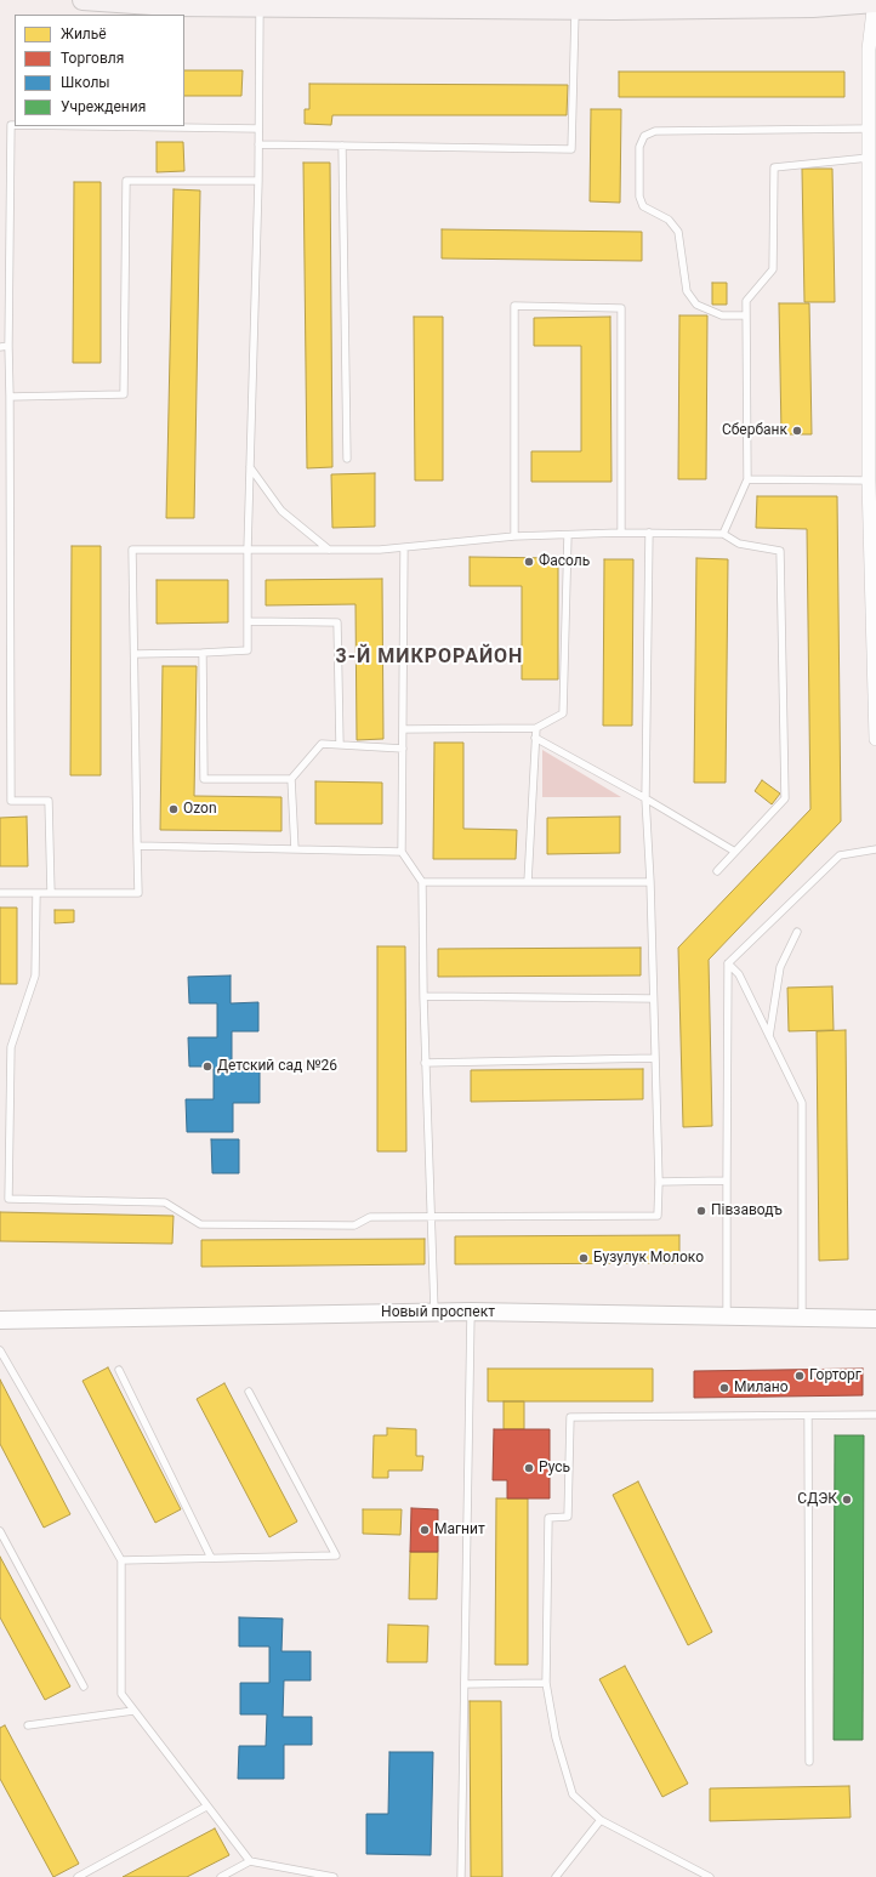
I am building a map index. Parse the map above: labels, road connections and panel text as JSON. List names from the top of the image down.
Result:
{
  "streets": {
    "street": ["Новый проспект"]
  },
  "districts": ["3-Й МИКРОРАЙОН"],
  "places": [
    "Сбербанк",
    "Фасоль",
    "Ozon",
    "Детский сад №26",
    "Півзаводъ",
    "Бузулук Молоко",
    "Горторг",
    "Милано",
    "Русь",
    "СДЭК",
    "Магнит"
  ],
  "legend": [
    "Жильё",
    "Торговля",
    "Школы",
    "Учреждения"
  ]
}
